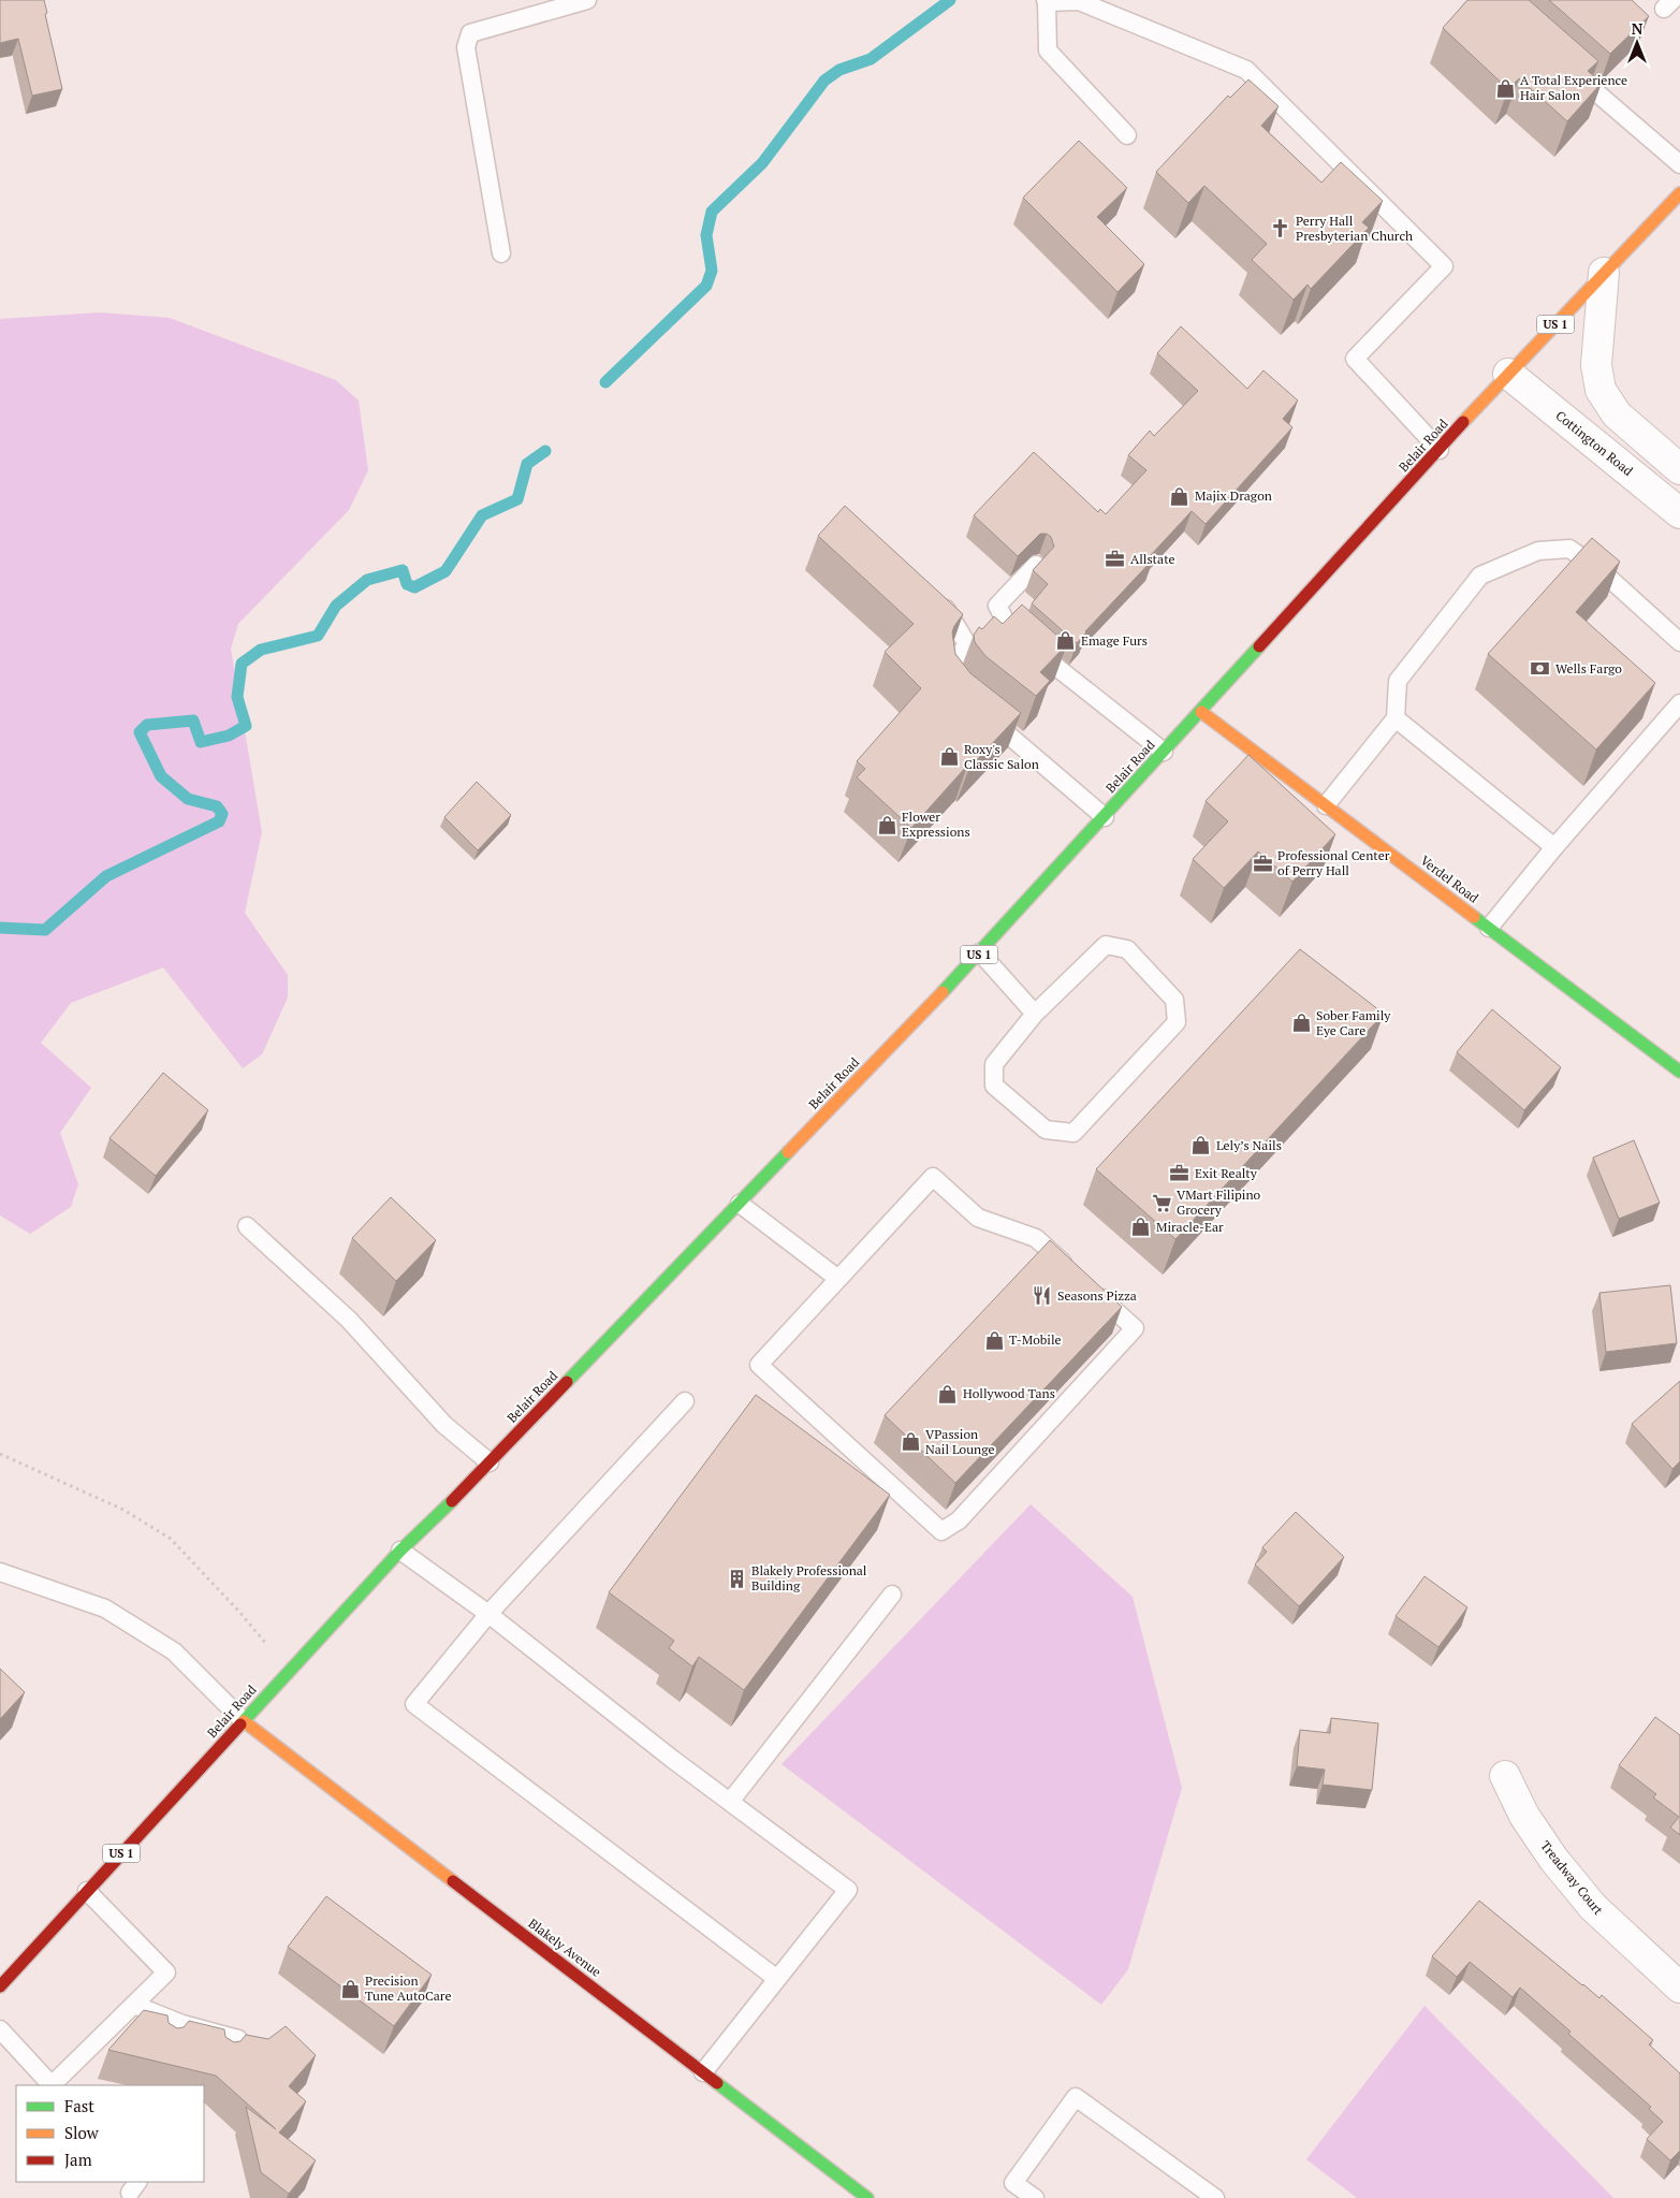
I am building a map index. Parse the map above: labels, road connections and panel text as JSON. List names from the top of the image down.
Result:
{
  "streets": {
    "main road": [
      "US 1",
      "Belair Road",
      "Verdel Road",
      "Blakely Avenue"
    ],
    "street": ["Cottington Road", "Treadway Court"]
  },
  "crossings": [
    ["Cottington Road", "Belair Road"],
    ["Belair Road", "Verdel Road"],
    ["Belair Road", "Blakely Avenue"]
  ],
  "places": {
    "shop": [
      "A Total Experience Hair Salon",
      "Majix Dragon",
      "Emage Furs",
      "Roxy's Classic Salon",
      "Flower Expressions",
      "Sober Family Eye Care",
      "Lely’s Nails",
      "Miracle-Ear",
      "T-Mobile",
      "Hollywood Tans",
      "VPassion Nail Lounge",
      "Precision Tune AutoCare"
    ],
    "church": ["Perry Hall Presbyterian Church"],
    "office": ["Allstate", "Professional Center of Perry Hall", "Exit Realty"],
    "bank": ["Wells Fargo"],
    "supermarket": ["VMart Filipino Grocery"],
    "restaurant": ["Seasons Pizza"],
    "building": ["Blakely Professional Building"]
  },
  "legend": ["Fast", "Slow", "Jam"],
  "north": "top"
}
